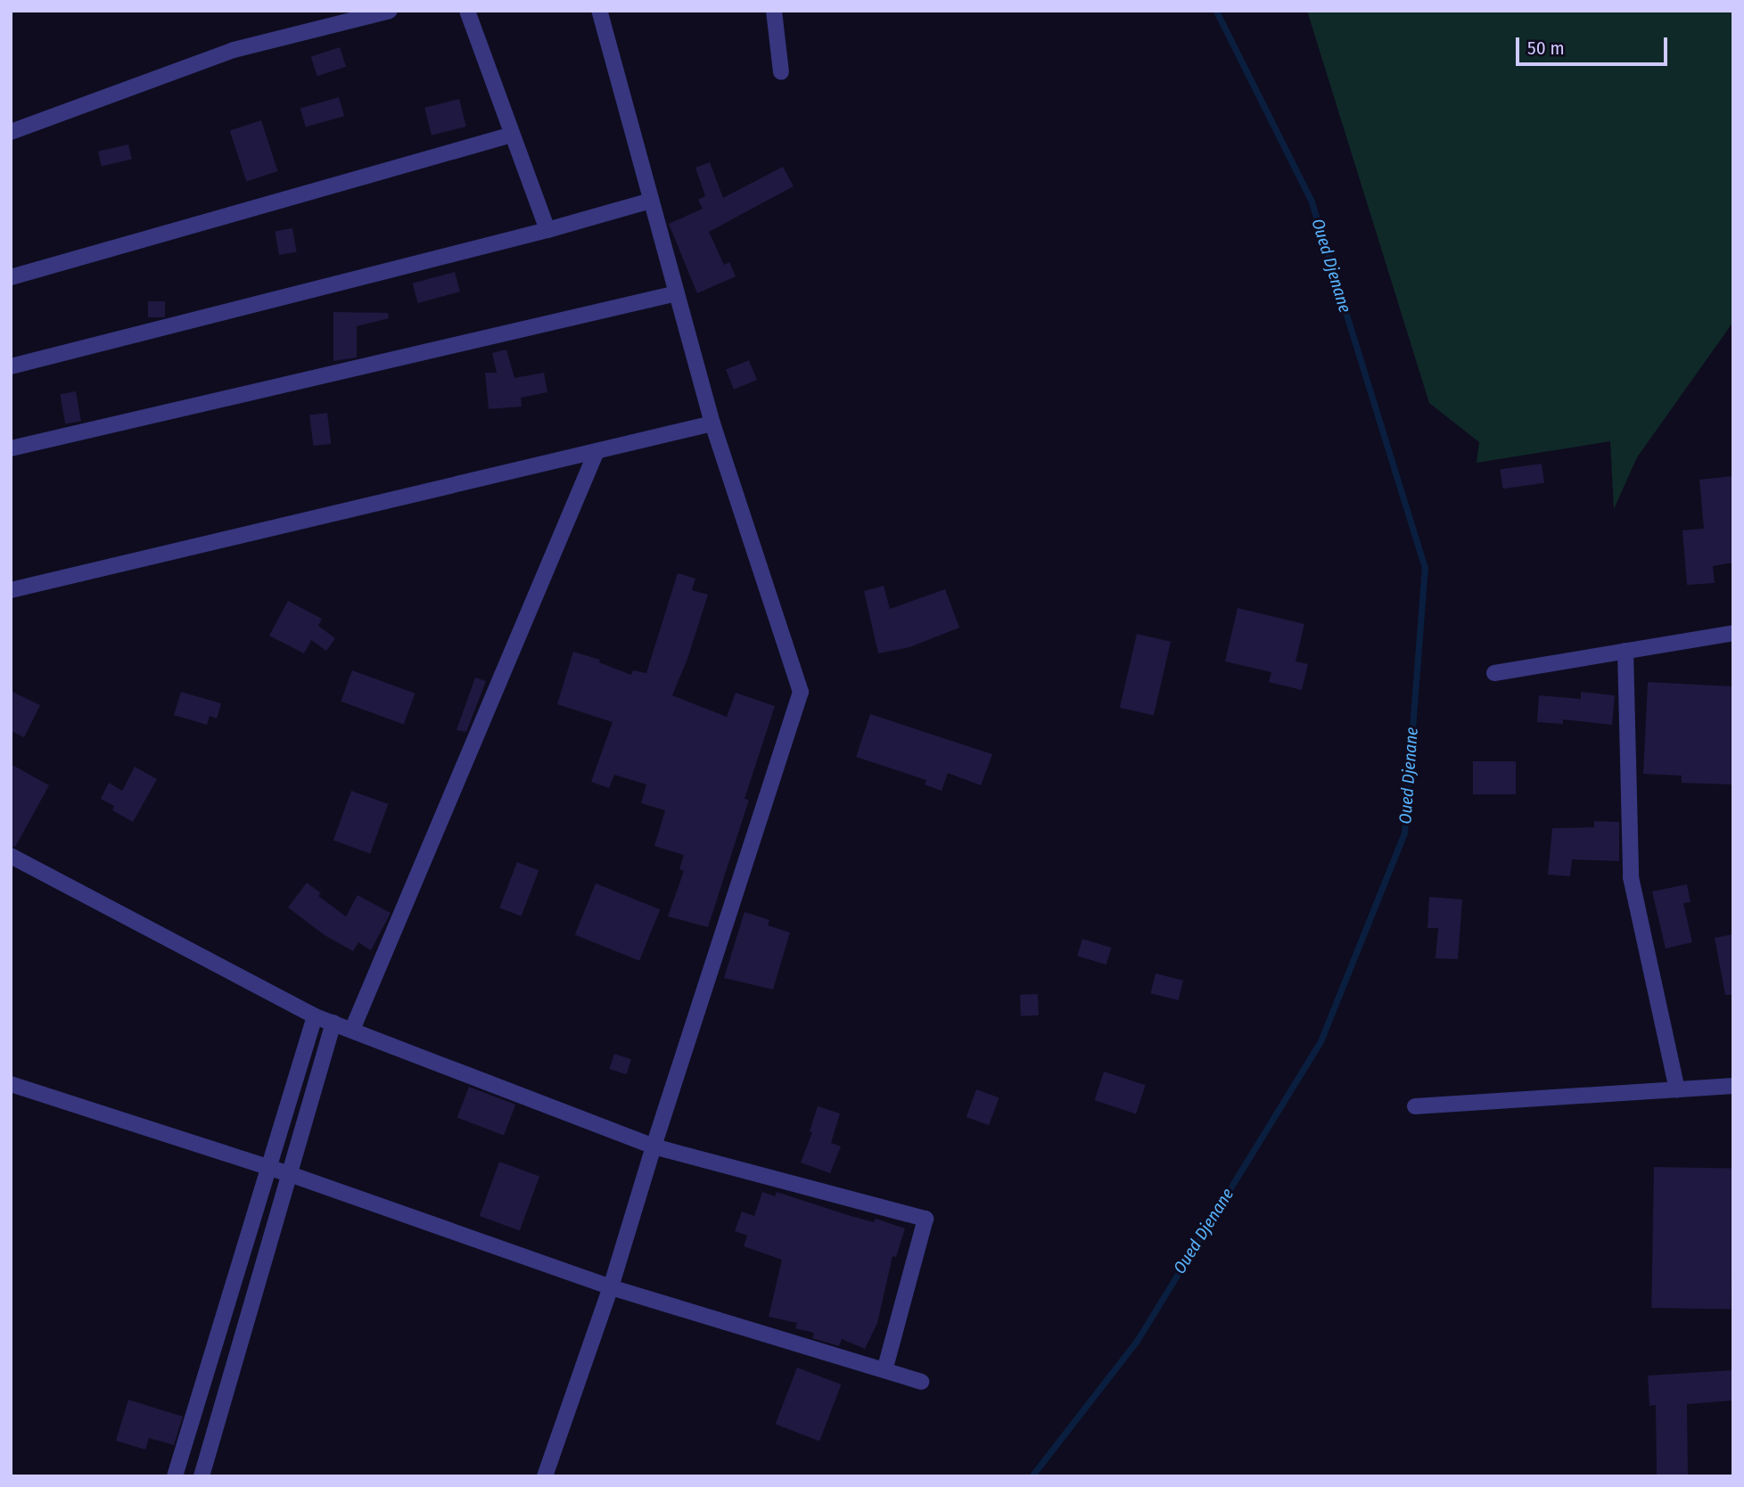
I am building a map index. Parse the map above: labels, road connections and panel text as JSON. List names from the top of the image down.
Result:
{
  "water": ["Oued Djenane"],
  "scale_bar": "50 m"
}
